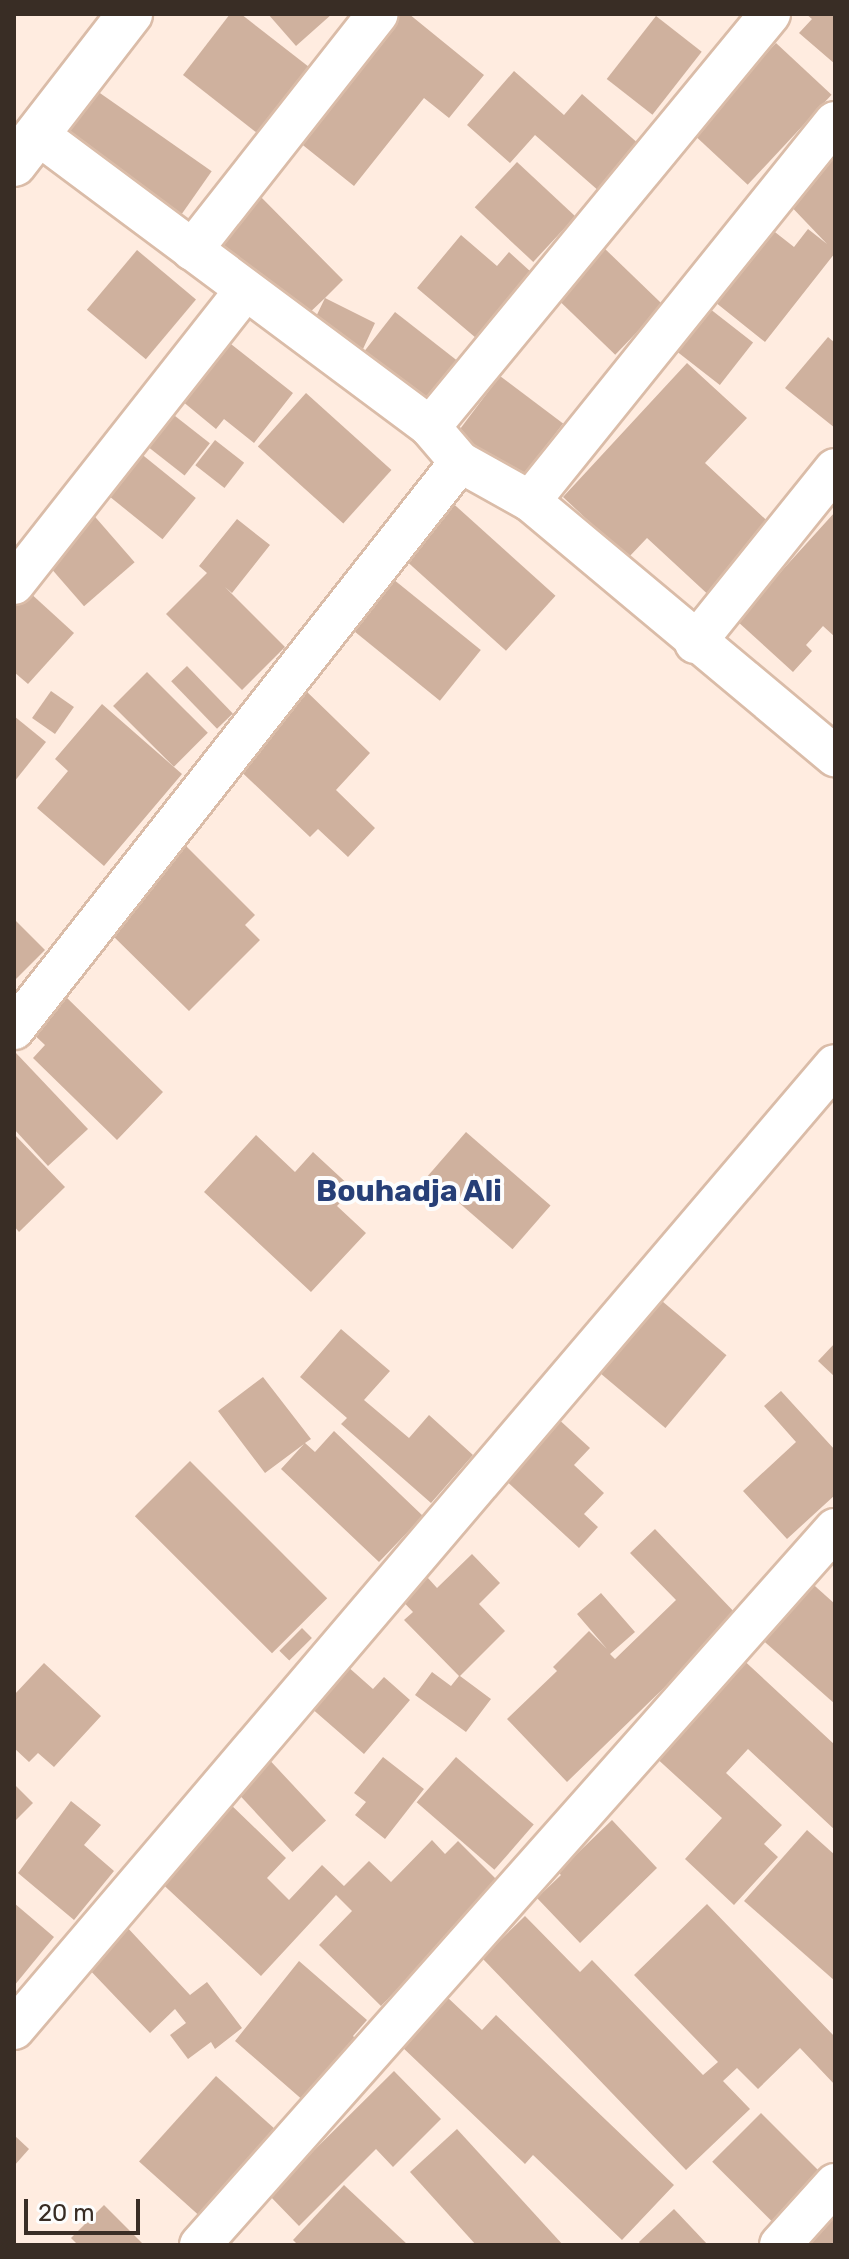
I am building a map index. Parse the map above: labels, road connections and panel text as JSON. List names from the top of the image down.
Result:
{
  "districts": ["Bouhadja Ali"],
  "scale_bar": "20 m"
}
